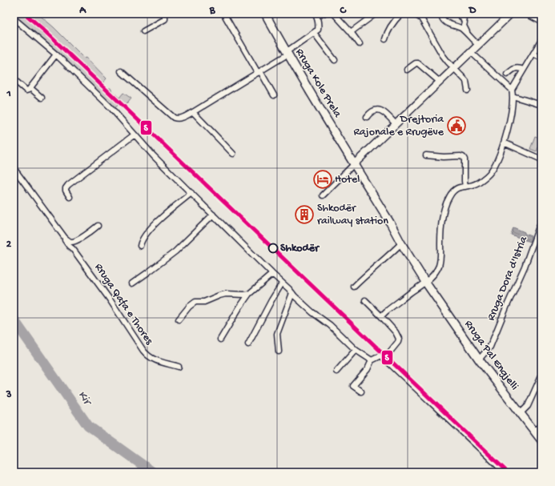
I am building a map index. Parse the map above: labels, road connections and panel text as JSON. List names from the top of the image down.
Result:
{
  "streets": {
    "main road": ["Rruga Kole Prela", "Rruga Pal Engjelli"],
    "street": ["Rruga Dora d'Istria", "Rruga Qafa e Thores"]
  },
  "crossings": [
    ["Rruga Kole Prela", "Rruga Pal Engjelli"],
    ["Rruga Dora d'Istria", "Rruga Pal Engjelli"]
  ],
  "water": ["Kir"],
  "places": {
    "public building": ["Drejtoria Rajonale e Rrugëve"],
    "hotel": ["Hotel"],
    "building": ["Shkodër railway station"],
    "other": ["Shkodër"]
  },
  "lines": ["transit line S"],
  "grid": {
    "columns": [
      "A",
      "B",
      "C",
      "D"
    ],
    "rows": ["1", "2", "3"]
  }
}
